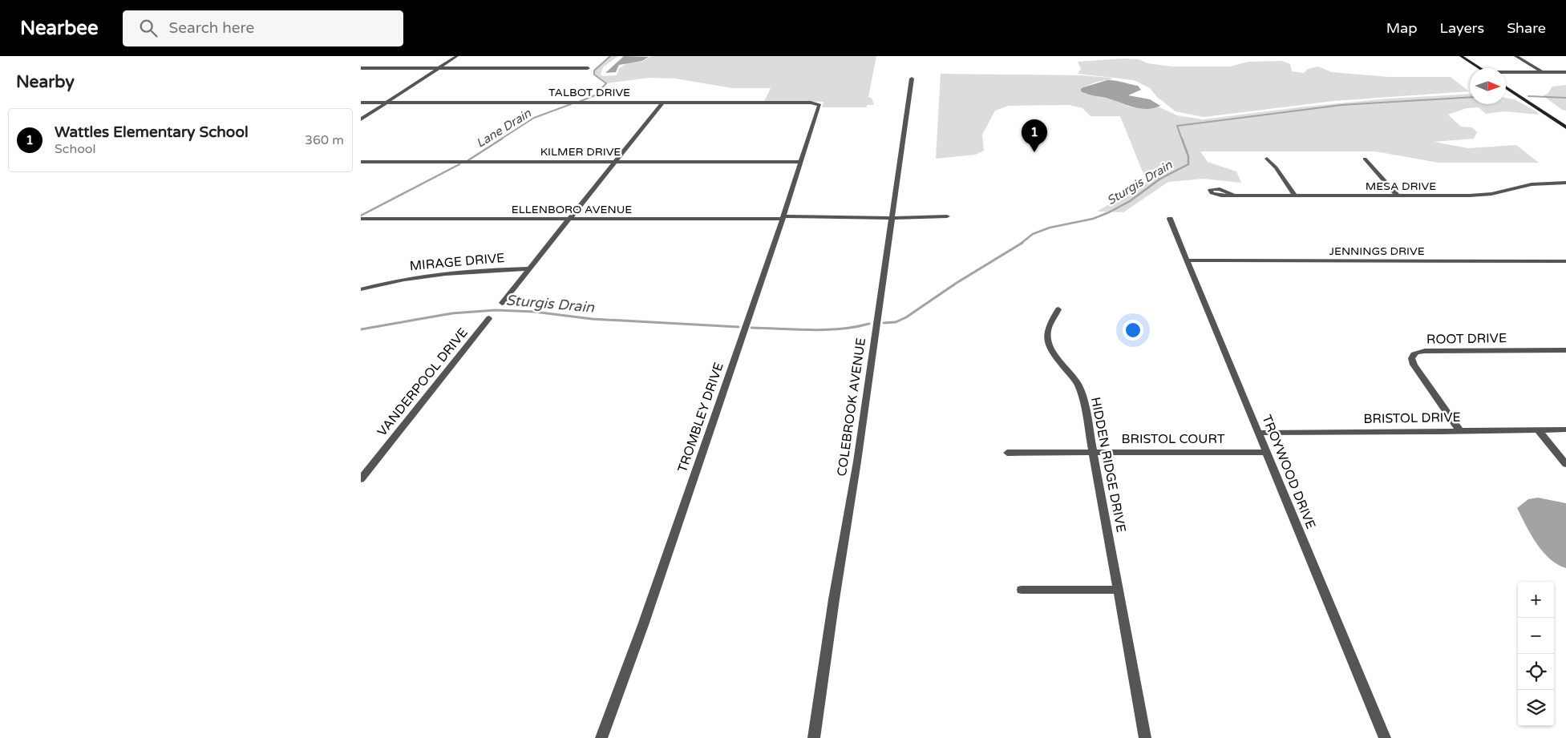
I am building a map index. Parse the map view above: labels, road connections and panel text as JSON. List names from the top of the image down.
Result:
{
  "streets": {
    "street": [
      "TALBOT DRIVE",
      "KILMER DRIVE",
      "MESA DRIVE",
      "ELLENBORO AVENUE",
      "JENNINGS DRIVE",
      "MIRAGE DRIVE",
      "ROOT DRIVE",
      "VANDERPOOL DRIVE",
      "COLEBROOK AVENUE",
      "TROMBLEY DRIVE",
      "BRISTOL DRIVE",
      "BRISTOL COURT",
      "HIDDEN RIDGE DRIVE",
      "TROYWOOD DRIVE"
    ]
  },
  "crossings": [
    ["TALBOT DRIVE", "TROMBLEY DRIVE"],
    ["KILMER DRIVE", "TROMBLEY DRIVE"],
    ["ELLENBORO AVENUE", "COLEBROOK AVENUE"],
    ["ELLENBORO AVENUE", "TROMBLEY DRIVE"],
    ["JENNINGS DRIVE", "TROYWOOD DRIVE"],
    ["ROOT DRIVE", "BRISTOL DRIVE"],
    ["BRISTOL DRIVE", "TROYWOOD DRIVE"],
    ["BRISTOL COURT", "HIDDEN RIDGE DRIVE"],
    ["BRISTOL COURT", "TROYWOOD DRIVE"]
  ],
  "water": ["Lane Drain", "Sturgis Drain"],
  "north": "right",
  "page": {
    "header": "Nearbee",
    "search": "Search here",
    "nav": ["Map", "Layers", "Share"],
    "heading": "Nearby",
    "list": [
      {
        "mark": "1",
        "name": "Wattles Elementary School",
        "note": "School",
        "value": "360 m"
      }
    ],
    "pins": "1",
    "map_buttons": ["+", "−"]
  }
}
